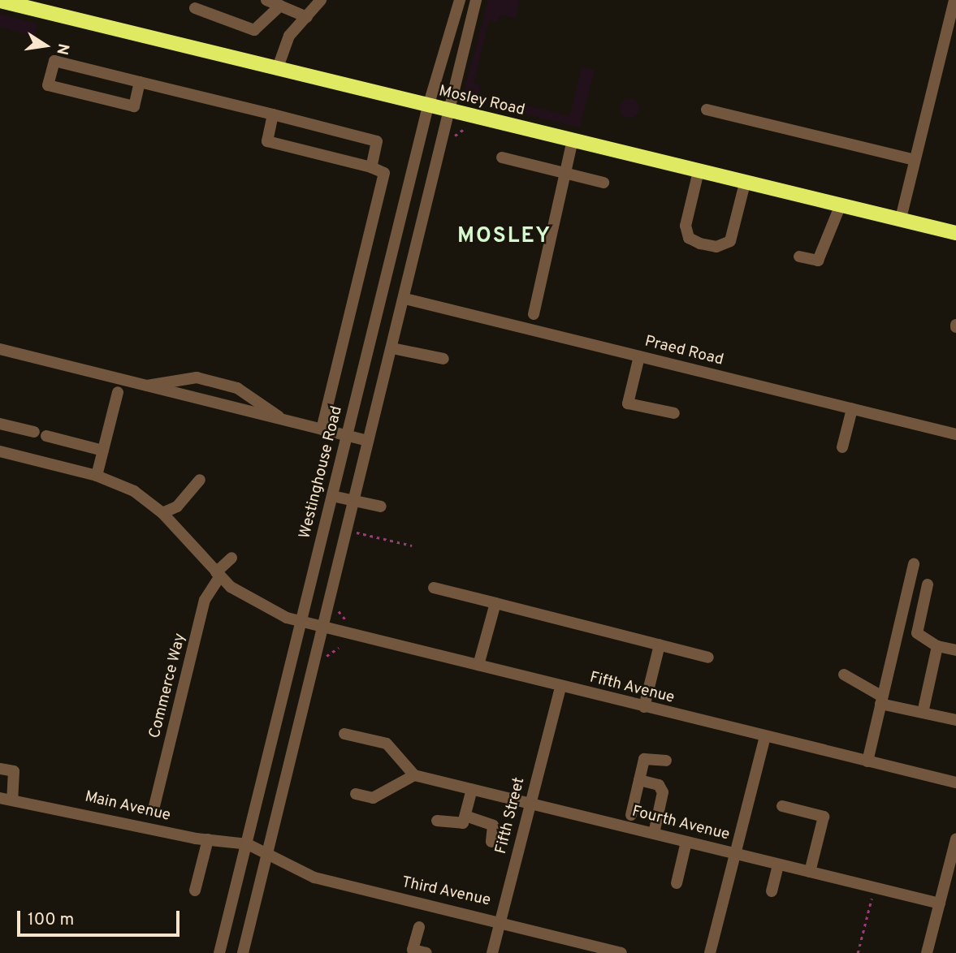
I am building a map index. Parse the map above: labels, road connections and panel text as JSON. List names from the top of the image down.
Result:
{
  "streets": {
    "main road": ["Mosley Road"],
    "street": [
      "Praed Road",
      "Westinghouse Road",
      "Commerce Way",
      "Fifth Avenue",
      "Main Avenue",
      "Fifth Street",
      "Fourth Avenue",
      "Third Avenue"
    ]
  },
  "crossings": [
    ["Mosley Road", "Westinghouse Road"],
    ["Westinghouse Road", "Fifth Avenue"],
    ["Westinghouse Road", "Main Avenue"],
    ["Westinghouse Road", "Third Avenue"],
    ["Fifth Avenue", "Fifth Street"],
    ["Main Avenue", "Third Avenue"],
    ["Fifth Street", "Fourth Avenue"],
    ["Fifth Street", "Third Avenue"]
  ],
  "districts": ["MOSLEY"],
  "scale_bar": "100 m",
  "north": "right"
}
